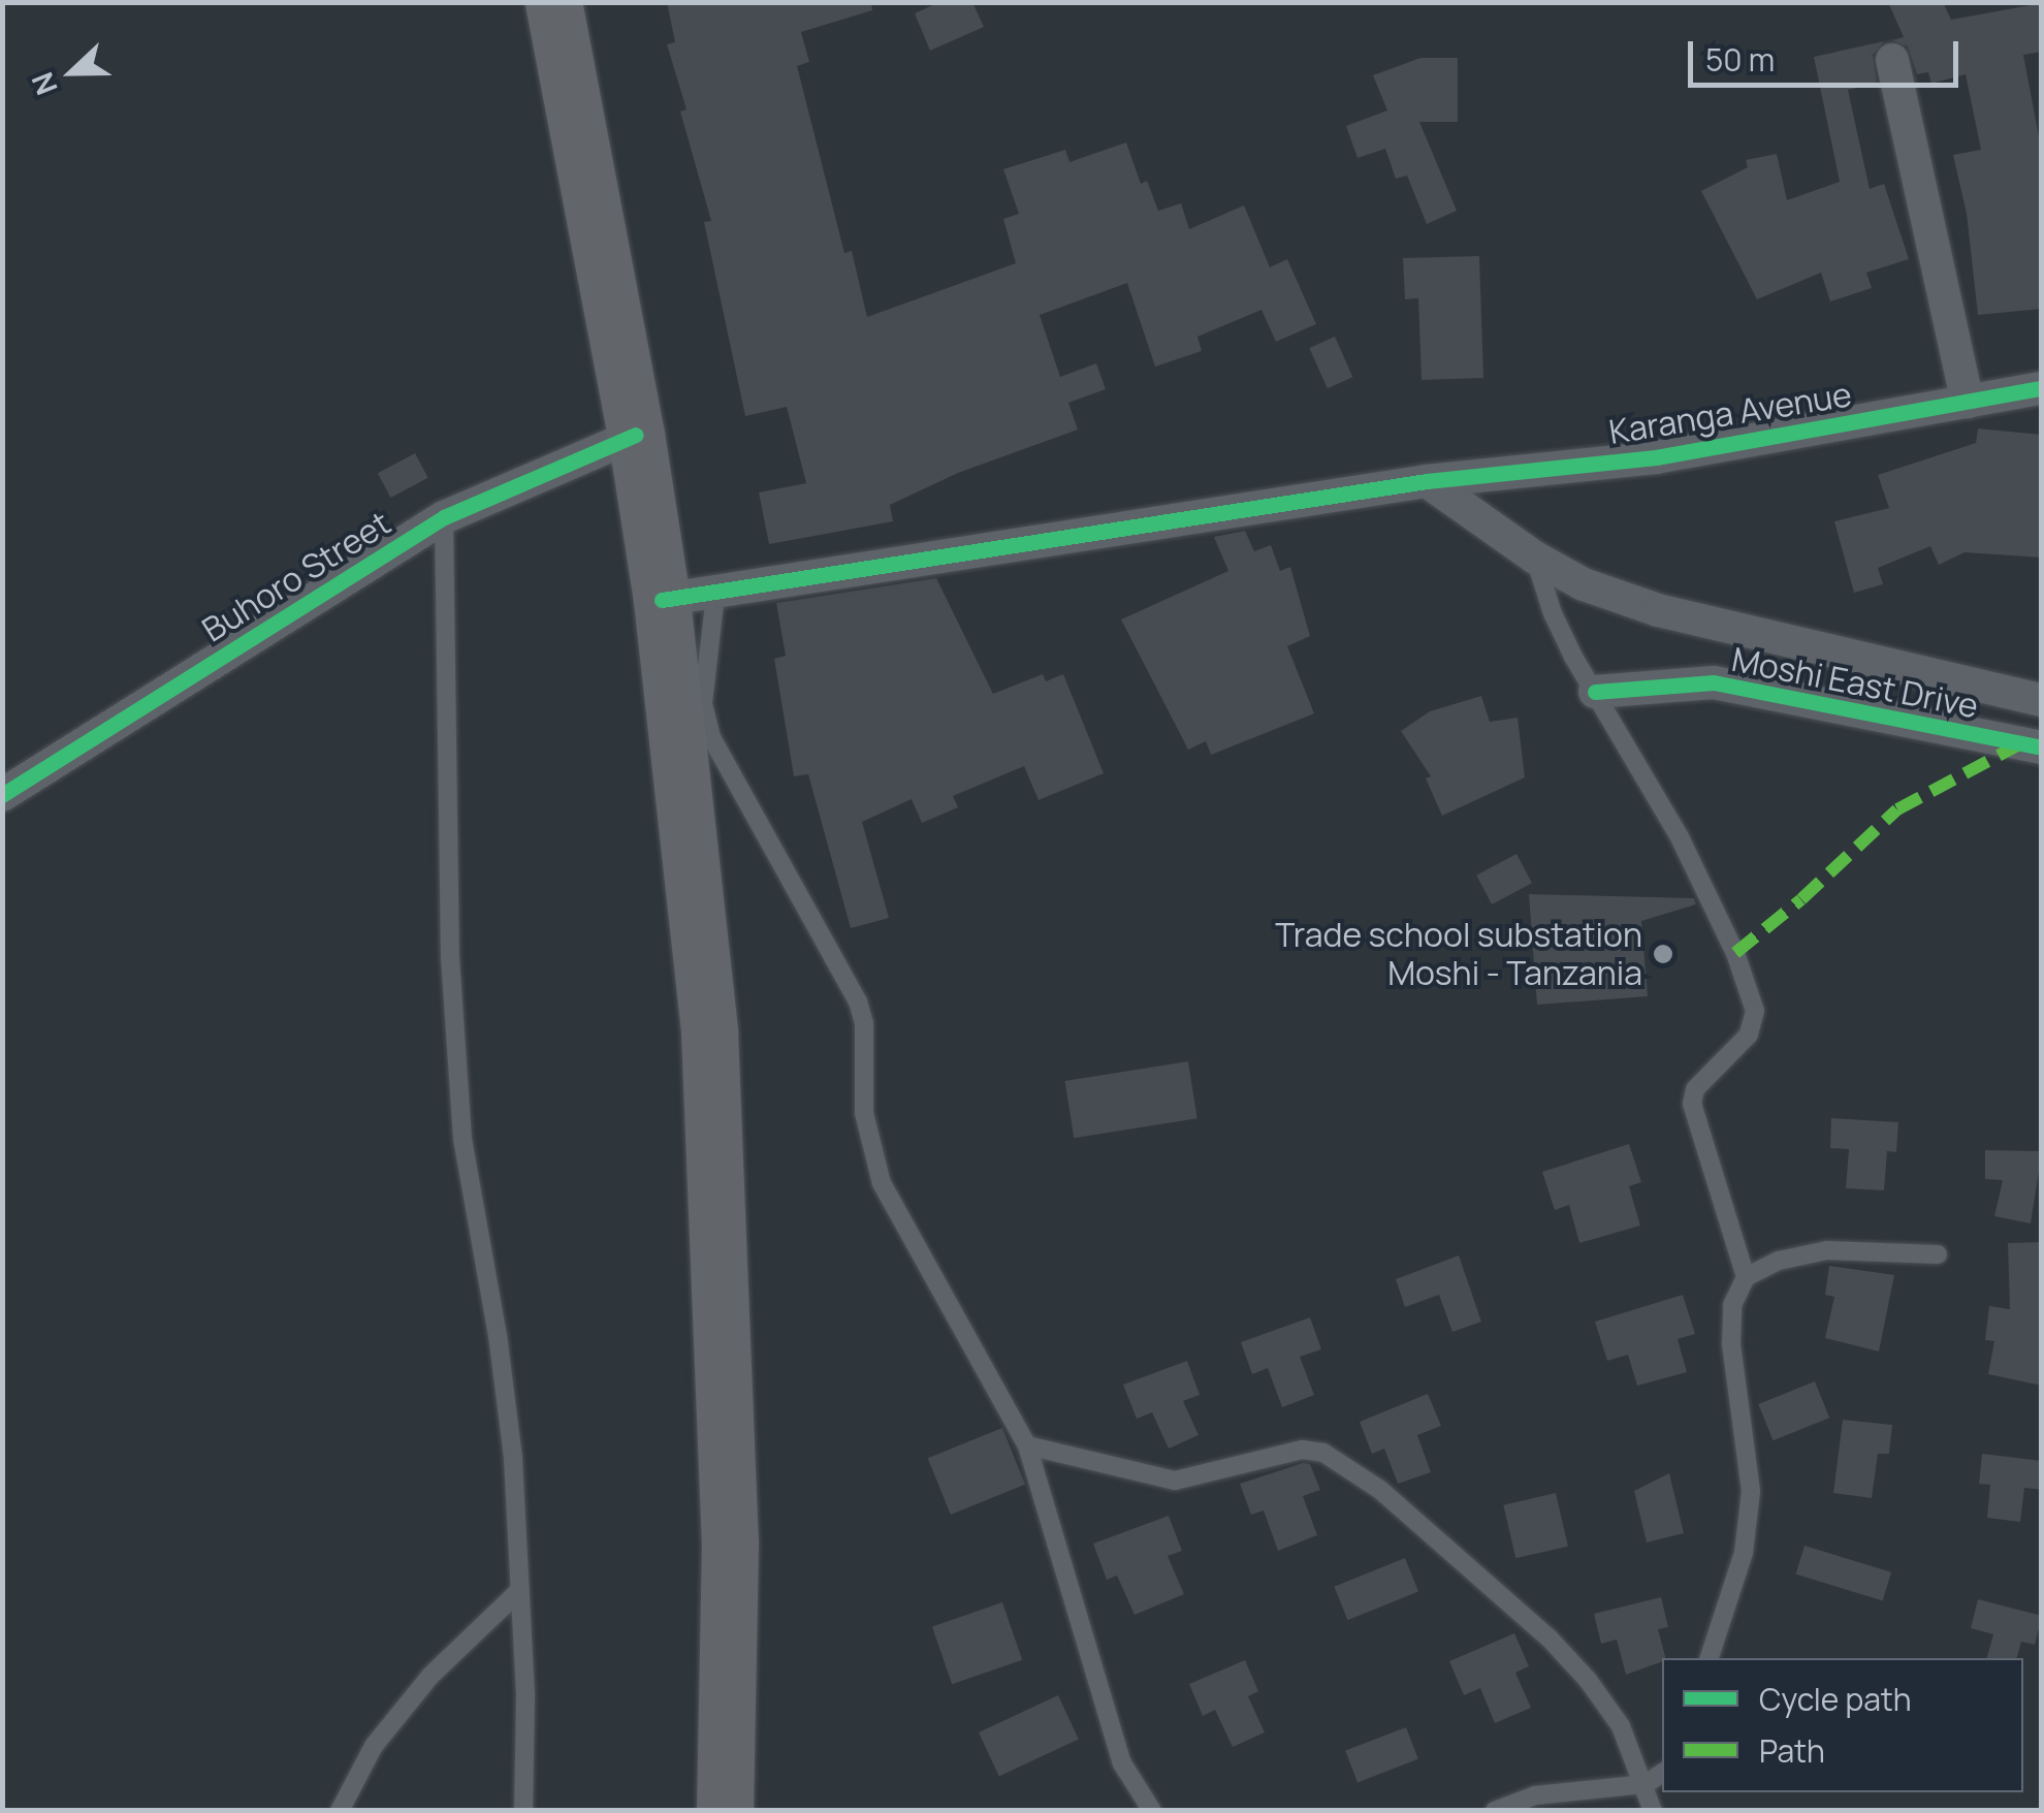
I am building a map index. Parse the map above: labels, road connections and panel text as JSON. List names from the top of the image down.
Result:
{
  "streets": {
    "street": ["Karanga Avenue", "Buhoro Street", "Moshi East Drive"]
  },
  "places": ["Trade school substation Moshi - Tanzania"],
  "legend": ["Cycle path", "Path"],
  "scale_bar": "50 m",
  "north": "left"
}
